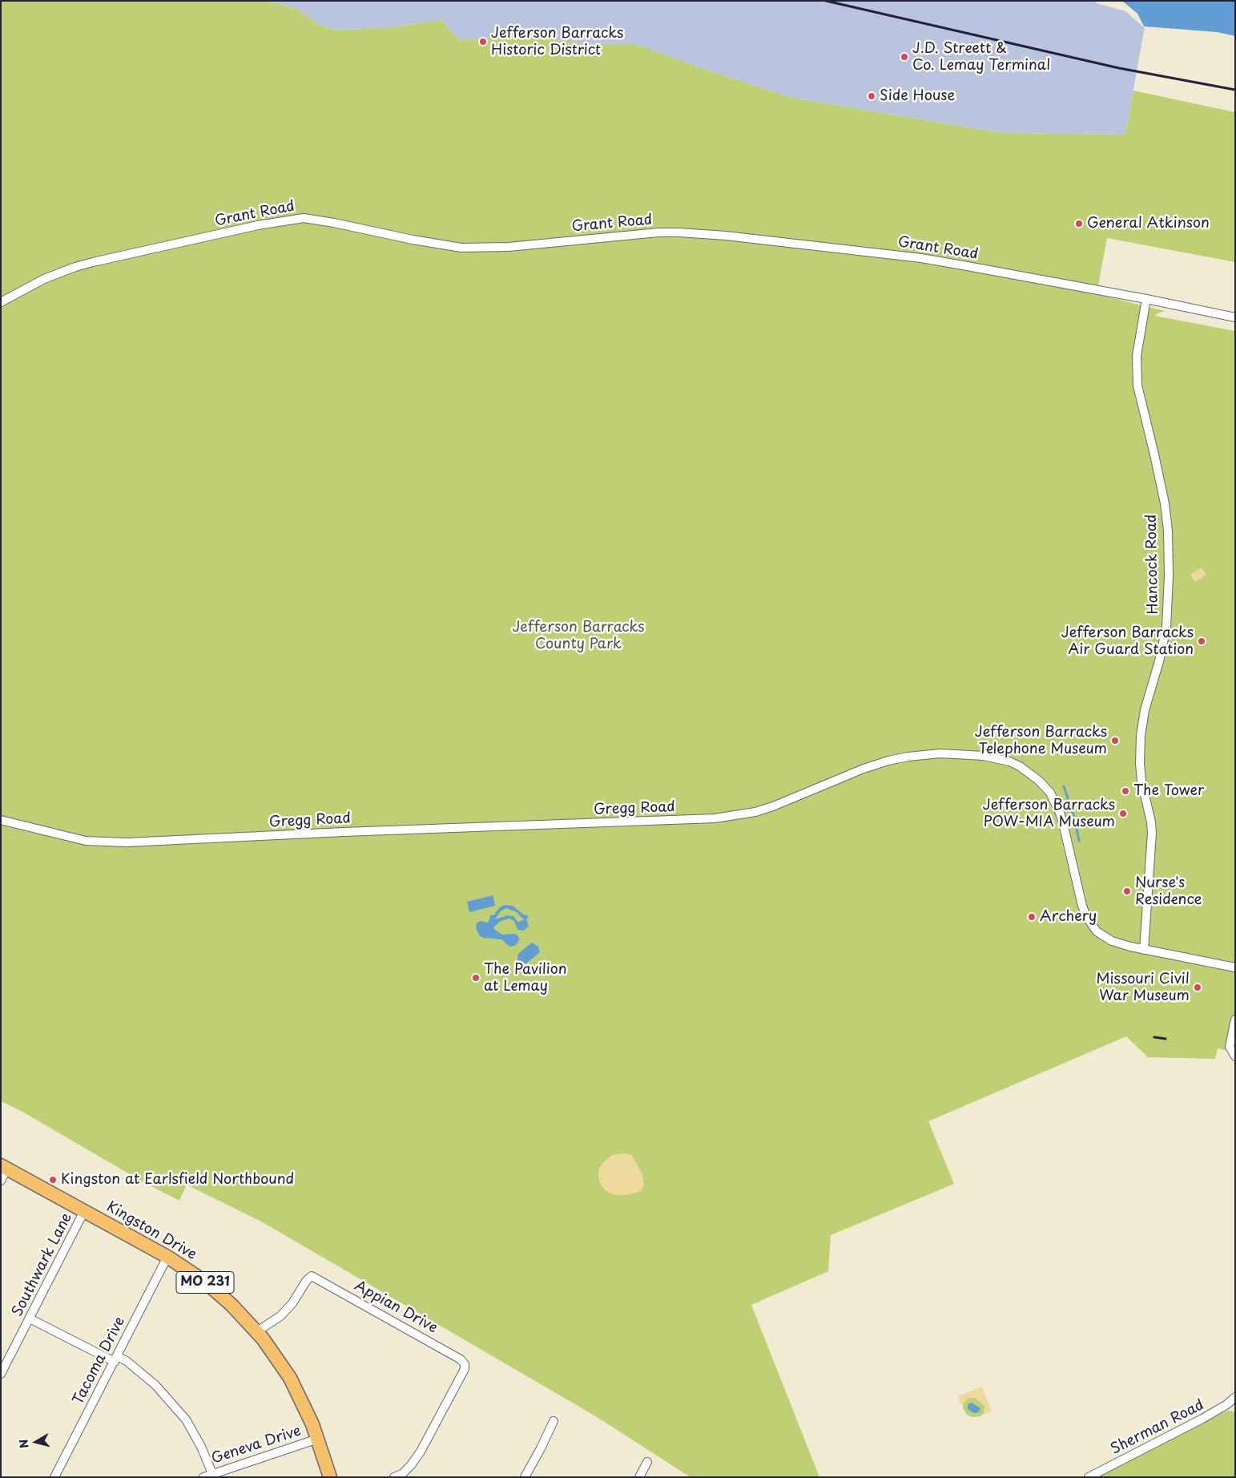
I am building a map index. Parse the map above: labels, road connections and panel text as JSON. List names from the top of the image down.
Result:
{
  "streets": {
    "main road": ["Kingston Drive", "MO 231"],
    "street": [
      "Grant Road",
      "Hancock Road",
      "Gregg Road",
      "Southwark Lane",
      "Appian Drive",
      "Tacoma Drive",
      "Sherman Road",
      "Geneva Drive"
    ]
  },
  "crossings": [
    ["Grant Road", "Hancock Road"],
    ["Hancock Road", "Gregg Road"],
    ["Kingston Drive", "Southwark Lane"],
    ["Kingston Drive", "Appian Drive"],
    ["Kingston Drive", "Tacoma Drive"],
    ["Kingston Drive", "Geneva Drive"]
  ],
  "parks": ["Jefferson Barracks County Park"],
  "places": [
    "Jefferson Barracks Historic District",
    "J.D. Streett & Co. Lemay Terminal",
    "Side House",
    "General Atkinson",
    "Jefferson Barracks Air Guard Station",
    "Jefferson Barracks Telephone Museum",
    "The Tower",
    "Jefferson Barracks POW-MIA Museum",
    "Nurse's Residence",
    "Archery",
    "The Pavilion at Lemay",
    "Missouri Civil War Museum",
    "Kingston at Earlsfield Northbound"
  ],
  "north": "left"
}
